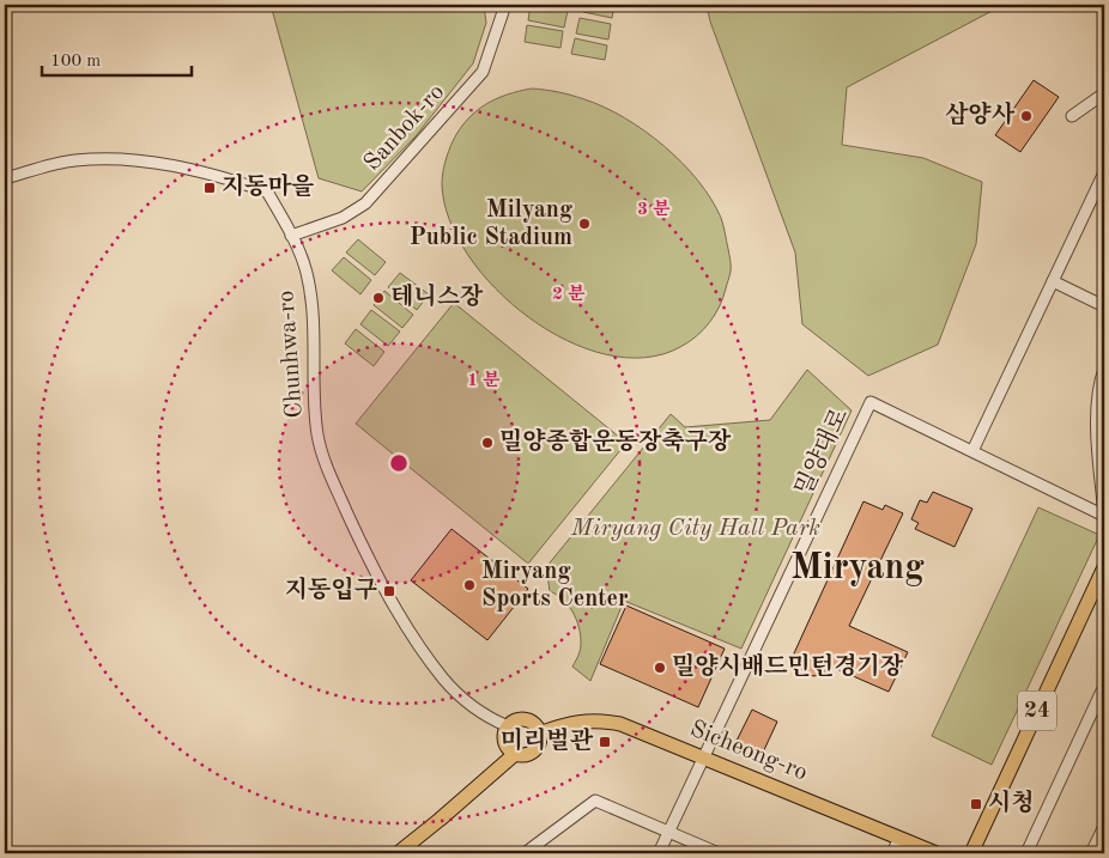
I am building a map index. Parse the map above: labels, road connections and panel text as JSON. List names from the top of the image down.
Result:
{
  "streets": {
    "main road": ["24", "Sicheong-ro"],
    "street": ["Sanbok-ro", "Chunhwa-ro", "밀양대로"]
  },
  "crossings": [
    ["Sanbok-ro", "Chunhwa-ro"],
    ["Chunhwa-ro", "Sicheong-ro"],
    ["밀양대로", "Sicheong-ro"]
  ],
  "districts": ["Miryang"],
  "parks": ["Miryang City Hall Park"],
  "places": {
    "other": [
      "삼양사",
      "Milyang Public Stadium",
      "테니스장",
      "밀양종합운동장축구장",
      "Miryang Sports Center",
      "밀양시배드민턴경기장"
    ],
    "transit": [
      "지동마을",
      "지동입구",
      "미리벌관",
      "시청"
    ]
  },
  "scale_bar": "100 m",
  "rings": ["3 분", "2 분", "1 분"]
}
